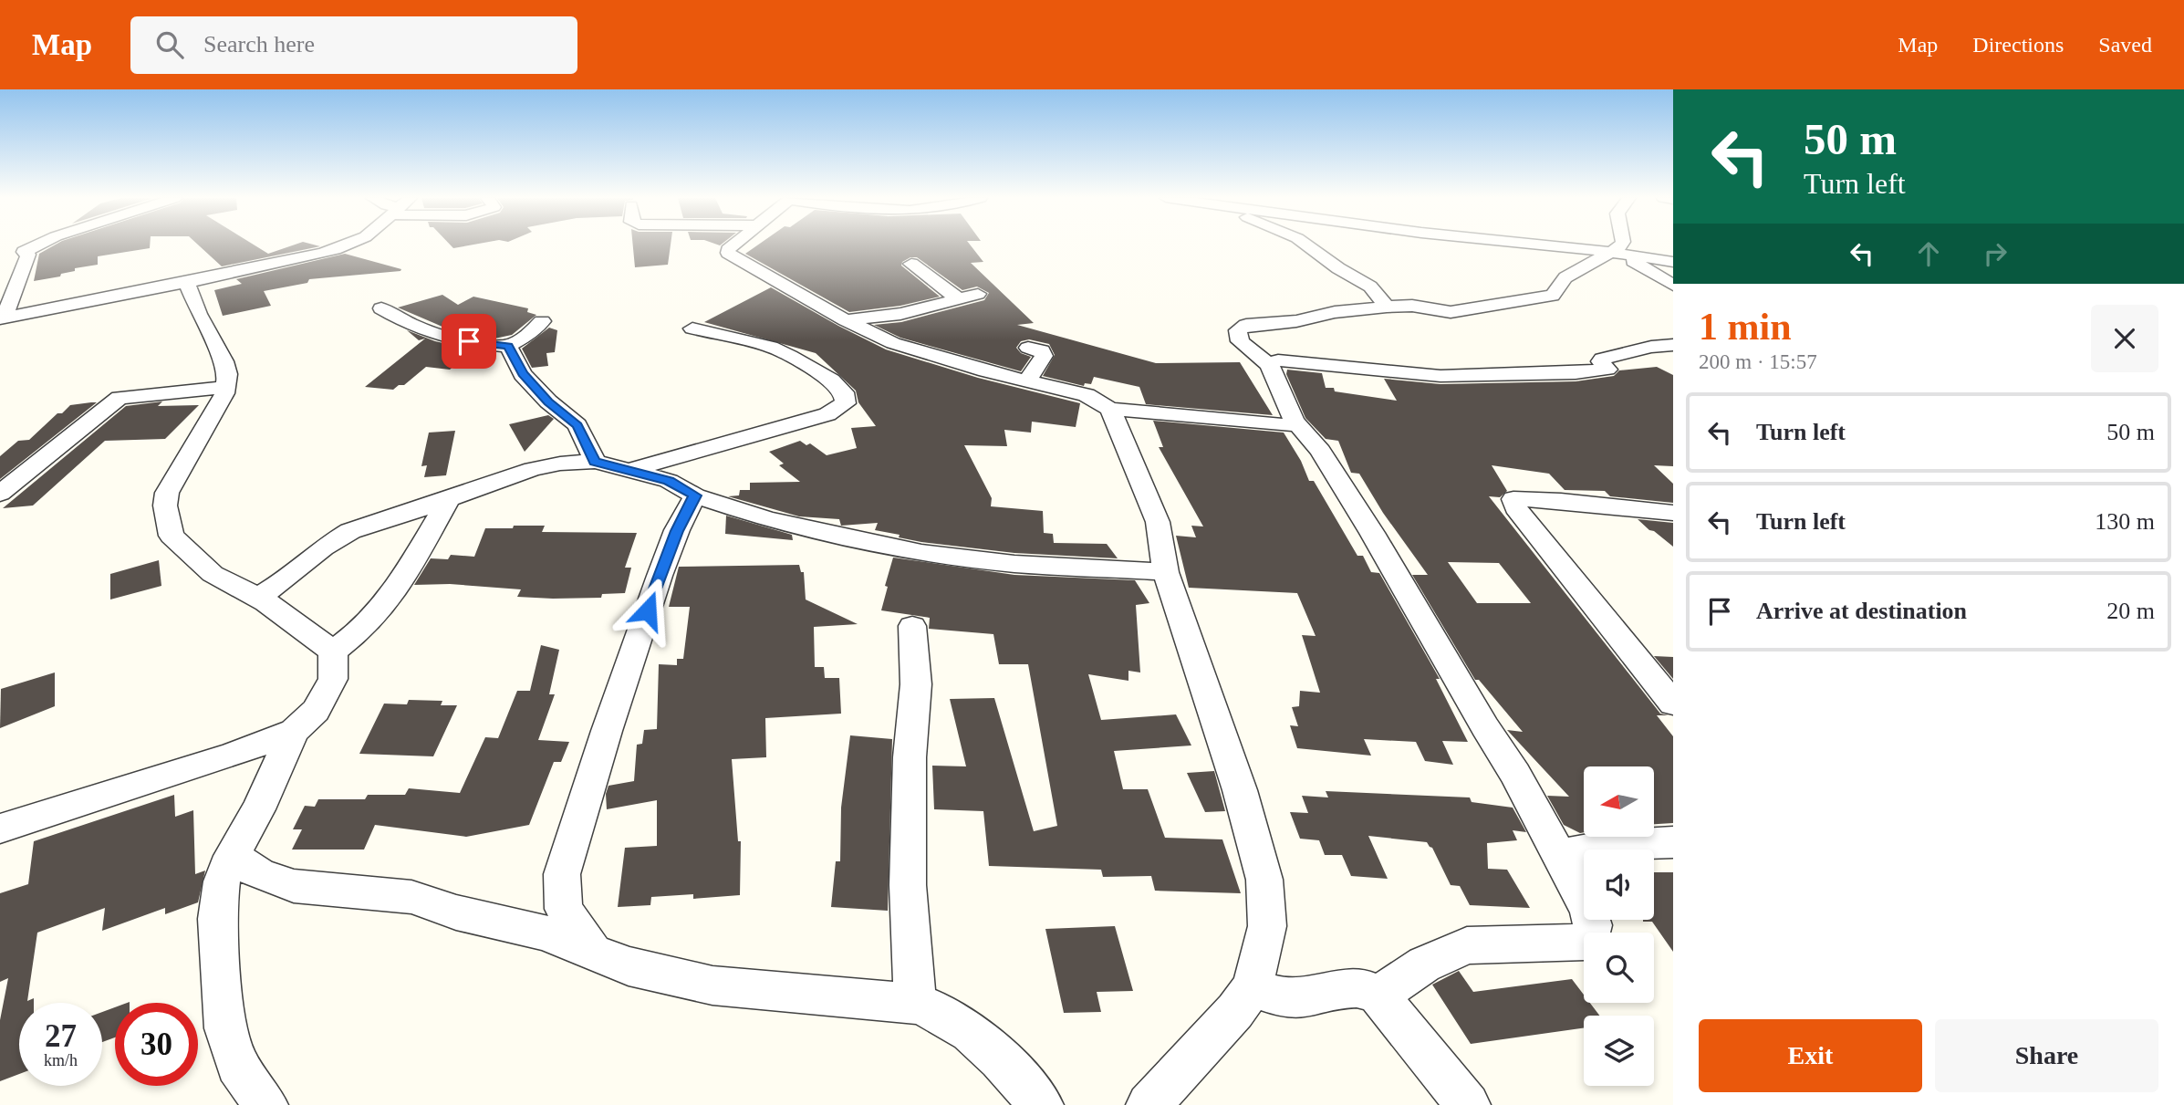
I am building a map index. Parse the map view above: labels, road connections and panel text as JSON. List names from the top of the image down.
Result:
{
  "north": "left",
  "page": {
    "header": "Map",
    "search": "Search here",
    "nav": ["Map", "Directions", "Saved"],
    "turn": ["50 m", "Turn left"],
    "heading": ["1 min", "200 m · 15:57"],
    "list": [
      {
        "name": "Turn left",
        "value": "50 m"
      },
      {
        "name": "Turn left",
        "value": "130 m"
      },
      {
        "name": "Arrive at destination",
        "value": "20 m"
      }
    ],
    "speed": "27 km/h",
    "limit": "30",
    "buttons": ["Exit", "Share"]
  }
}
